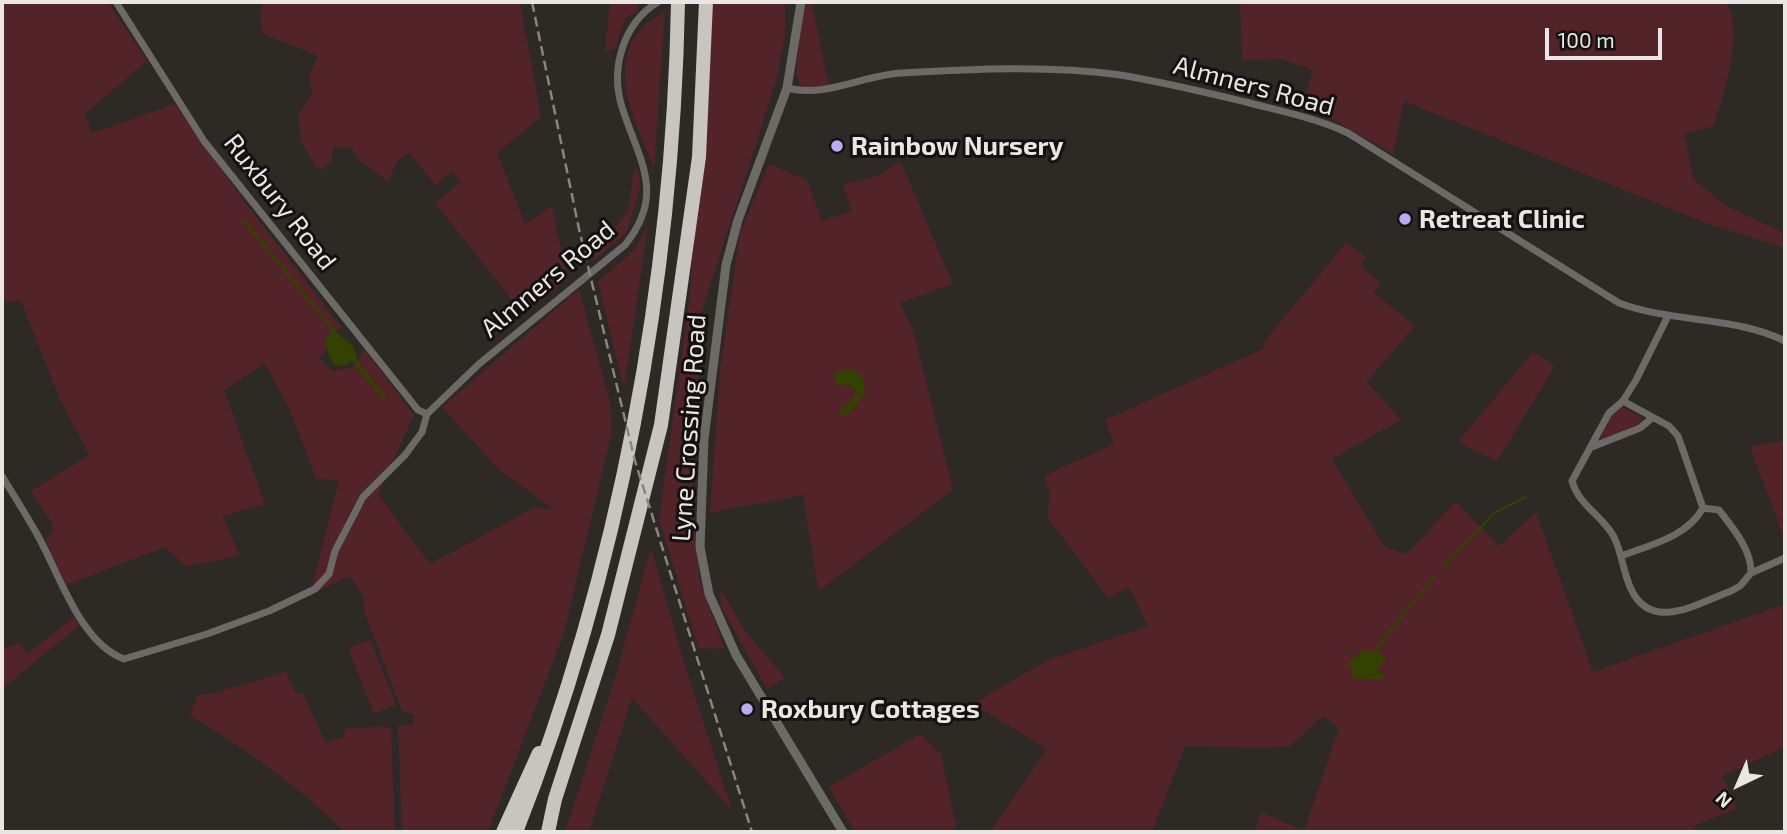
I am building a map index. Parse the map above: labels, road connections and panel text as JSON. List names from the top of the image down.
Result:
{
  "streets": {
    "street": ["Almners Road", "Ruxbury Road", "Lyne Crossing Road"]
  },
  "crossings": [
    ["Almners Road", "Ruxbury Road"],
    ["Almners Road", "Lyne Crossing Road"]
  ],
  "places": ["Rainbow Nursery", "Retreat Clinic", "Roxbury Cottages"],
  "scale_bar": "100 m",
  "north": "bottom left"
}
